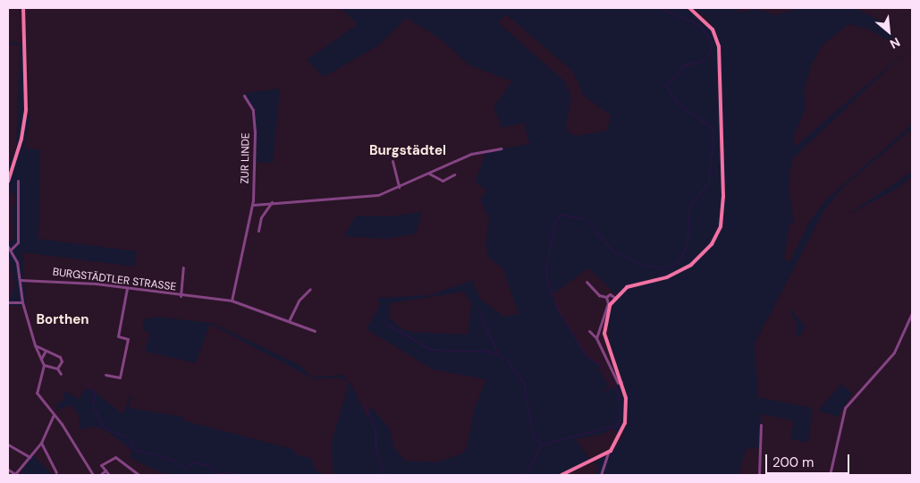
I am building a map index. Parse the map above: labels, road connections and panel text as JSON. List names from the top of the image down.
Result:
{
  "streets": {
    "street": ["ZUR LINDE", "BURGSTÄDTLER STRASSE"]
  },
  "districts": ["Burgstädtel", "Borthen"],
  "scale_bar": "200 m",
  "north": "bottom right"
}
